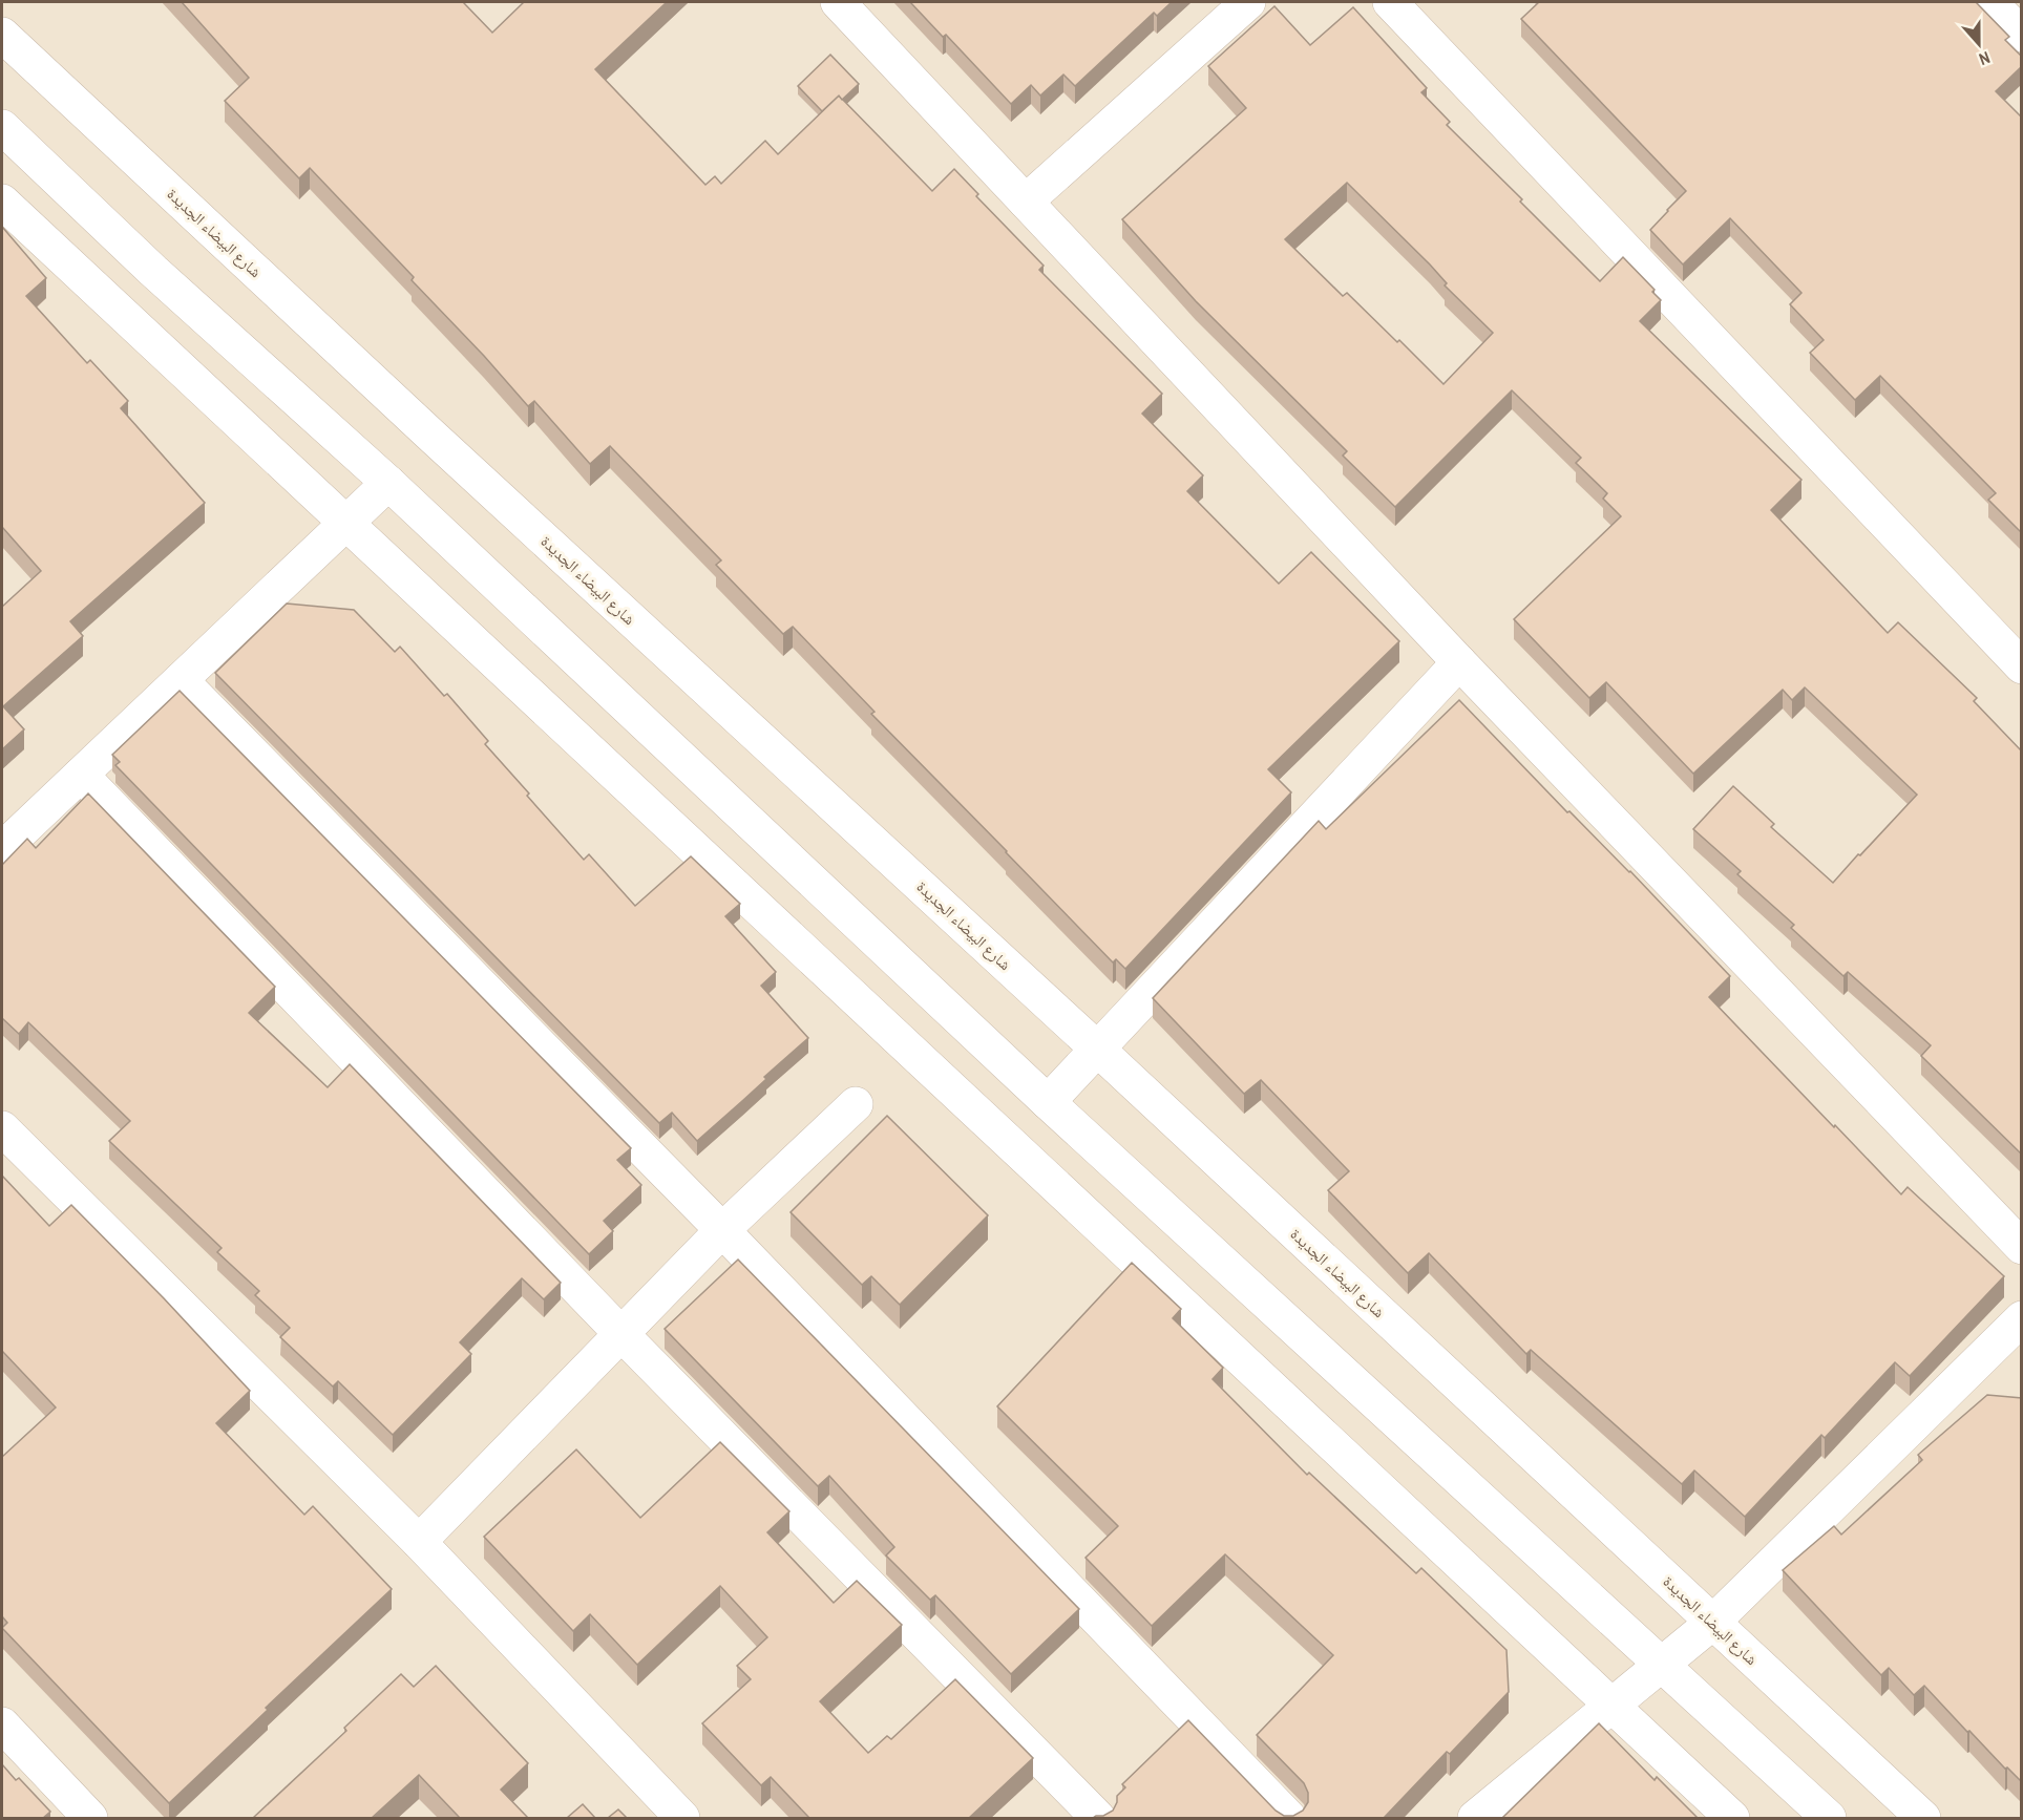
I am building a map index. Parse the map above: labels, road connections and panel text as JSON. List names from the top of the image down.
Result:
{
  "streets": {
    "street": ["شارع البيضاء الجديدة"]
  },
  "north": "bottom"
}
